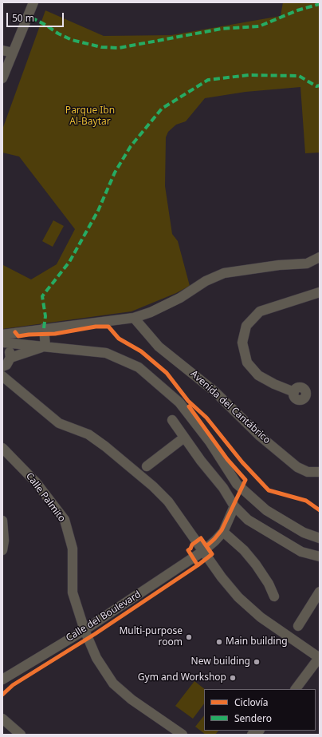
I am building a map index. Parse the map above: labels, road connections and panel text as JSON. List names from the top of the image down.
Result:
{
  "streets": {
    "street": ["Avenida del Cantábrico", "Calle Palmito", "Calle del Boulevard"]
  },
  "crossings": [
    ["Calle Palmito", "Calle del Boulevard"]
  ],
  "parks": ["Parque Ibn Al-Baytar"],
  "places": [
    "Multi-purpose room",
    "Main building",
    "New building",
    "Gym and Workshop"
  ],
  "legend": ["Ciclovía", "Sendero"],
  "scale_bar": "50 m"
}
